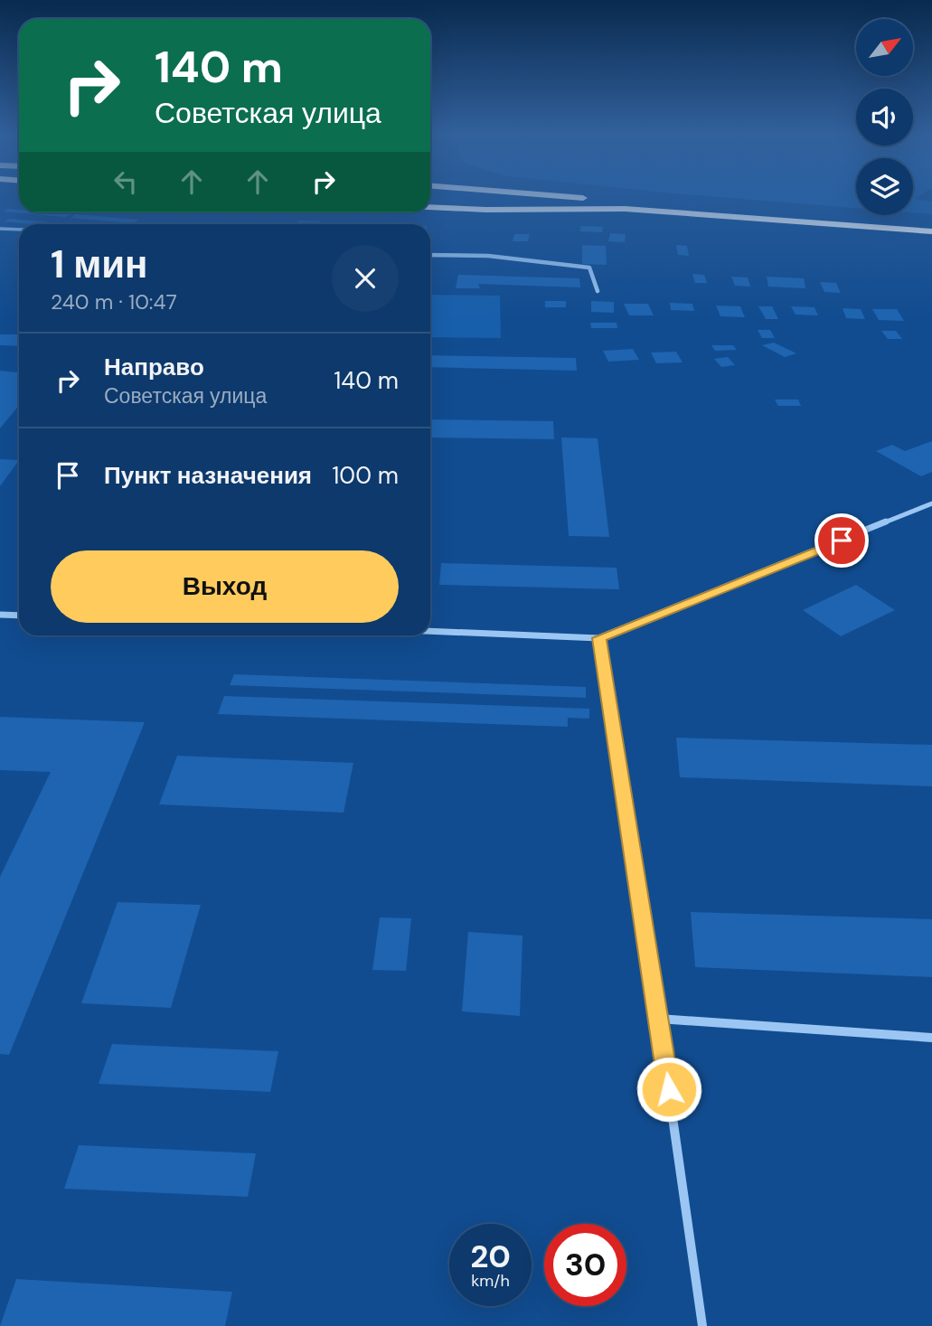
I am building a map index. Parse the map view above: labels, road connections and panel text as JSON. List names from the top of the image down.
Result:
{
  "north": "top right",
  "page": {
    "turn": ["140 m", "Советская улица"],
    "heading": ["1 мин", "240 m · 10:47"],
    "list": [
      {
        "name": "Направо",
        "note": "Советская улица",
        "value": "140 m"
      },
      {
        "name": "Пункт назначения",
        "value": "100 m"
      }
    ],
    "buttons": "Выход",
    "speed": "20 km/h",
    "limit": "30"
  }
}
